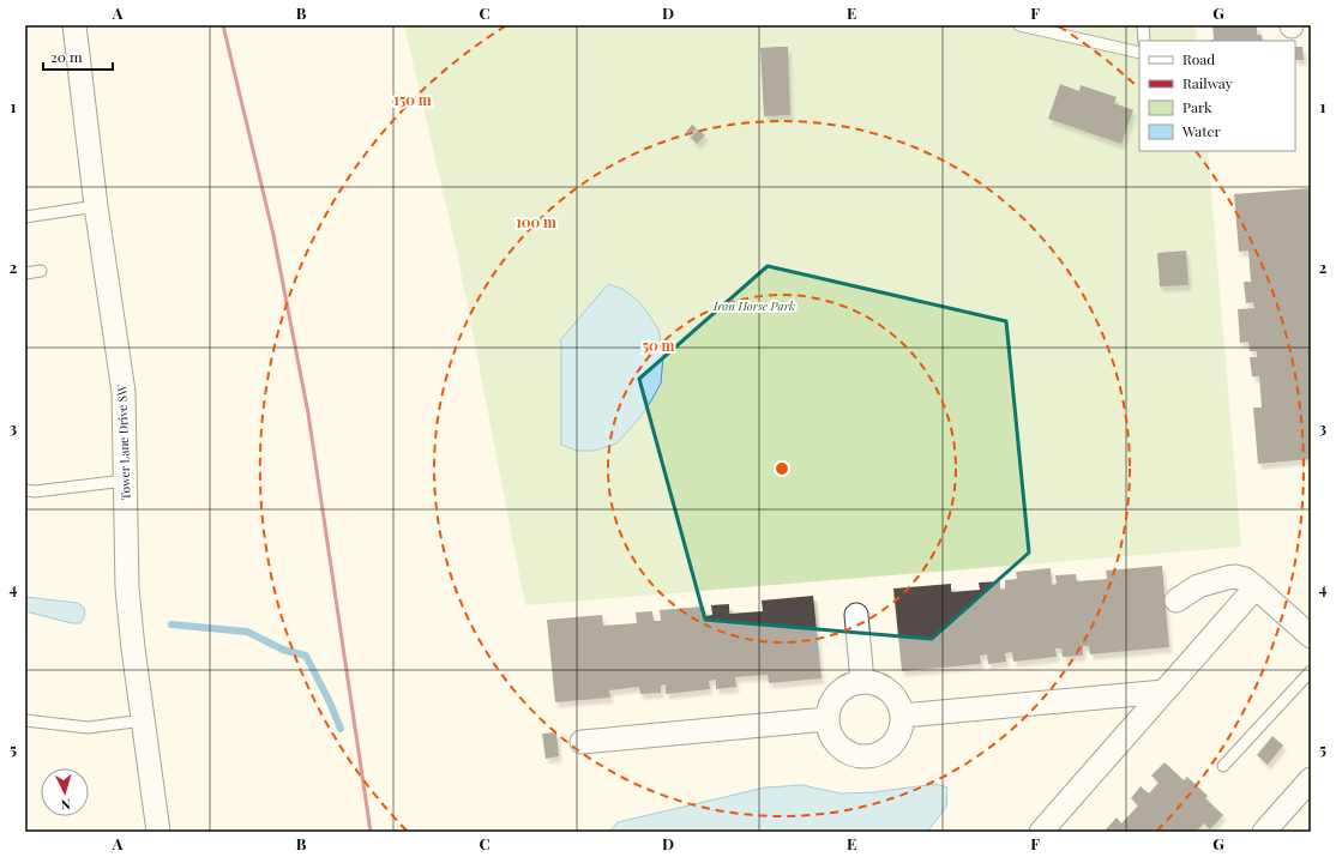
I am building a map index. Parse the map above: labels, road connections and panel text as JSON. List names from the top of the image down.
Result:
{
  "streets": {
    "street": ["Tower Lane Drive SW"]
  },
  "parks": ["Iron Horse Park"],
  "legend": [
    "Road",
    "Railway",
    "Park",
    "Water"
  ],
  "scale_bar": "20 m",
  "north": "bottom",
  "grid": {
    "columns": [
      "A",
      "B",
      "C",
      "D",
      "E",
      "F",
      "G"
    ],
    "rows": [
      "1",
      "2",
      "3",
      "4",
      "5"
    ]
  },
  "rings": ["150 m", "100 m", "50 m"]
}
